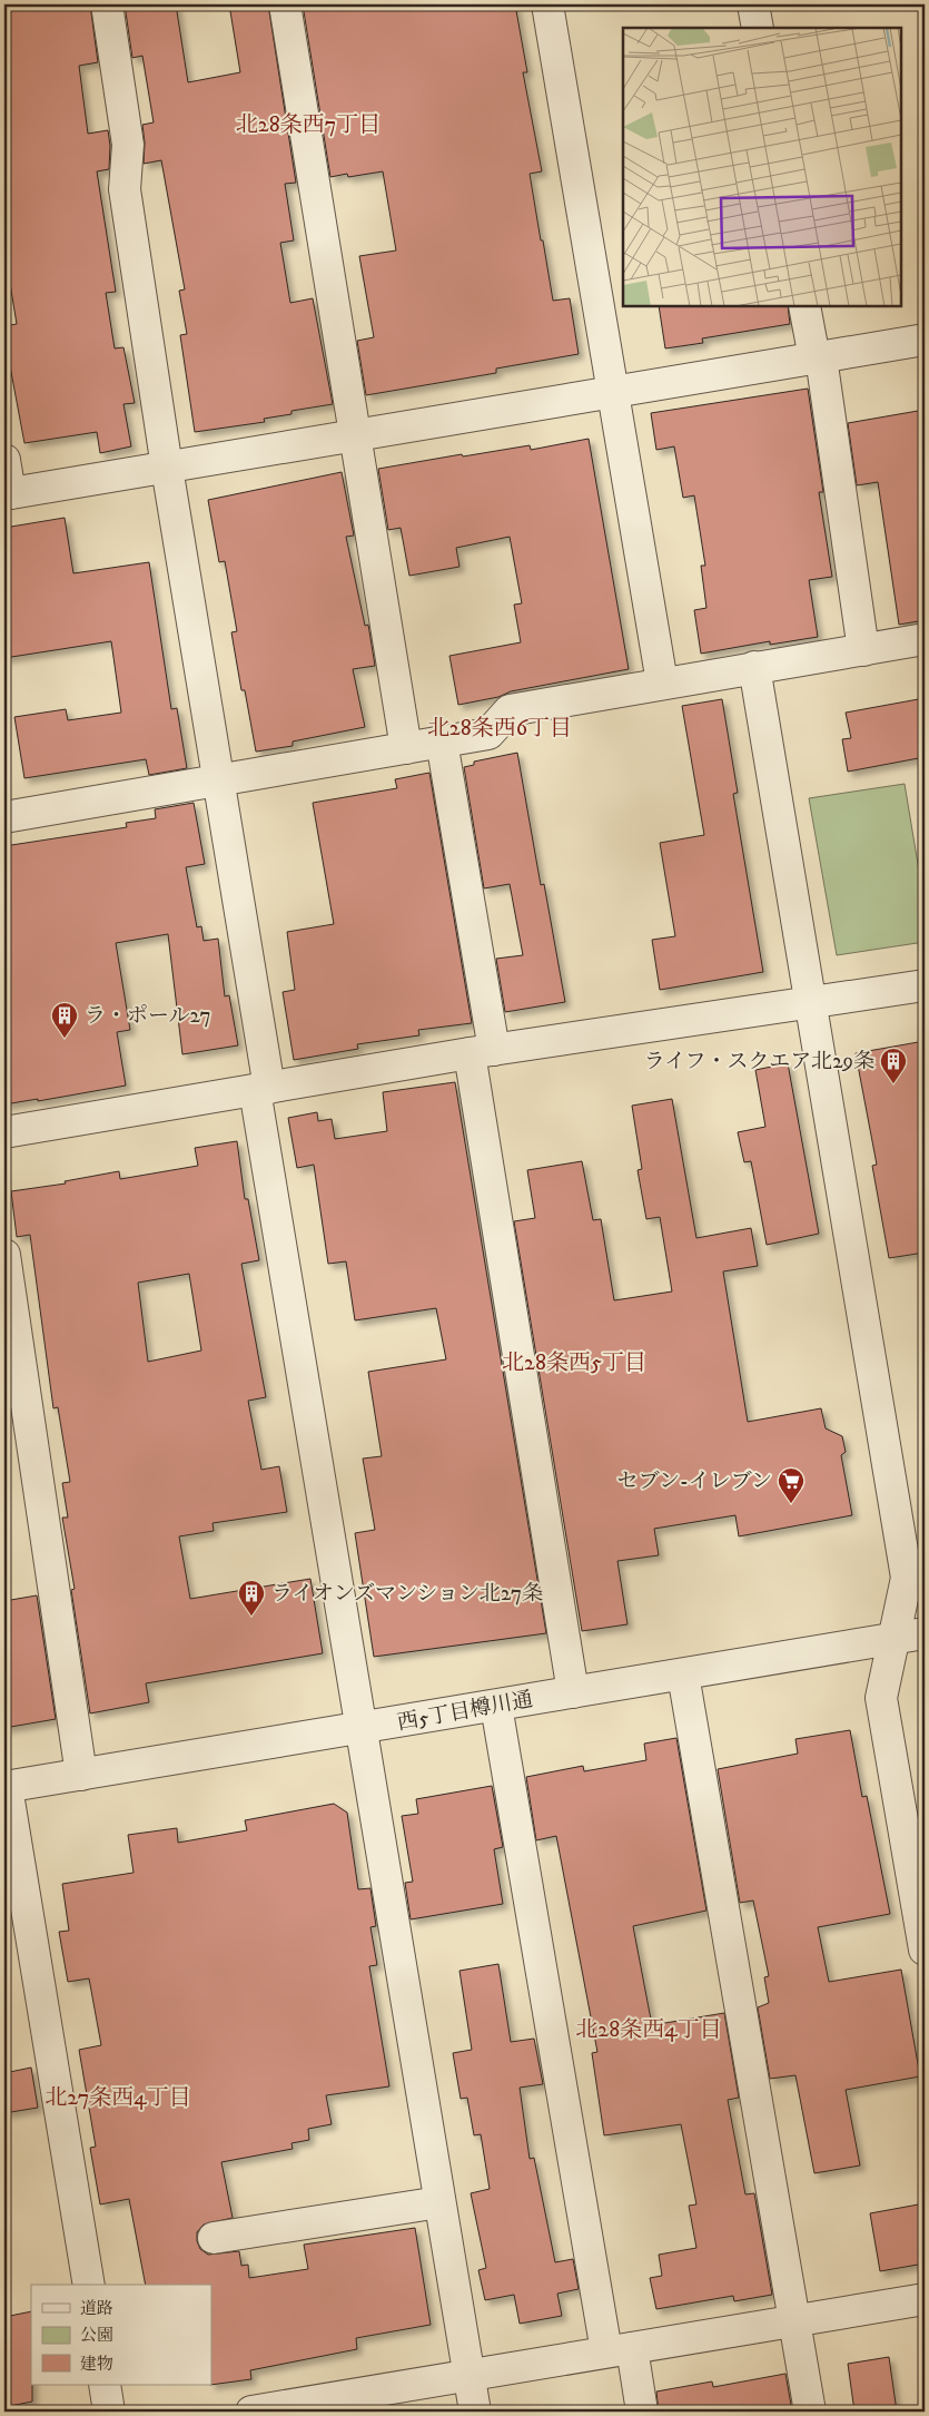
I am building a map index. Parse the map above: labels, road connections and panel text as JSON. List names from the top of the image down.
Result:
{
  "streets": {
    "street": ["西5丁目樽川通"]
  },
  "districts": [
    "北28条西7丁目",
    "北28条西6丁目",
    "北28条西5丁目",
    "北28条西4丁目",
    "北27条西4丁目"
  ],
  "places": {
    "building": ["ラ・ポール27", "ライフ・スクエア北29条", "ライオンズマンション北27条"],
    "supermarket": ["セブン-イレブン"]
  },
  "legend": ["道路", "公園", "建物"]
}
